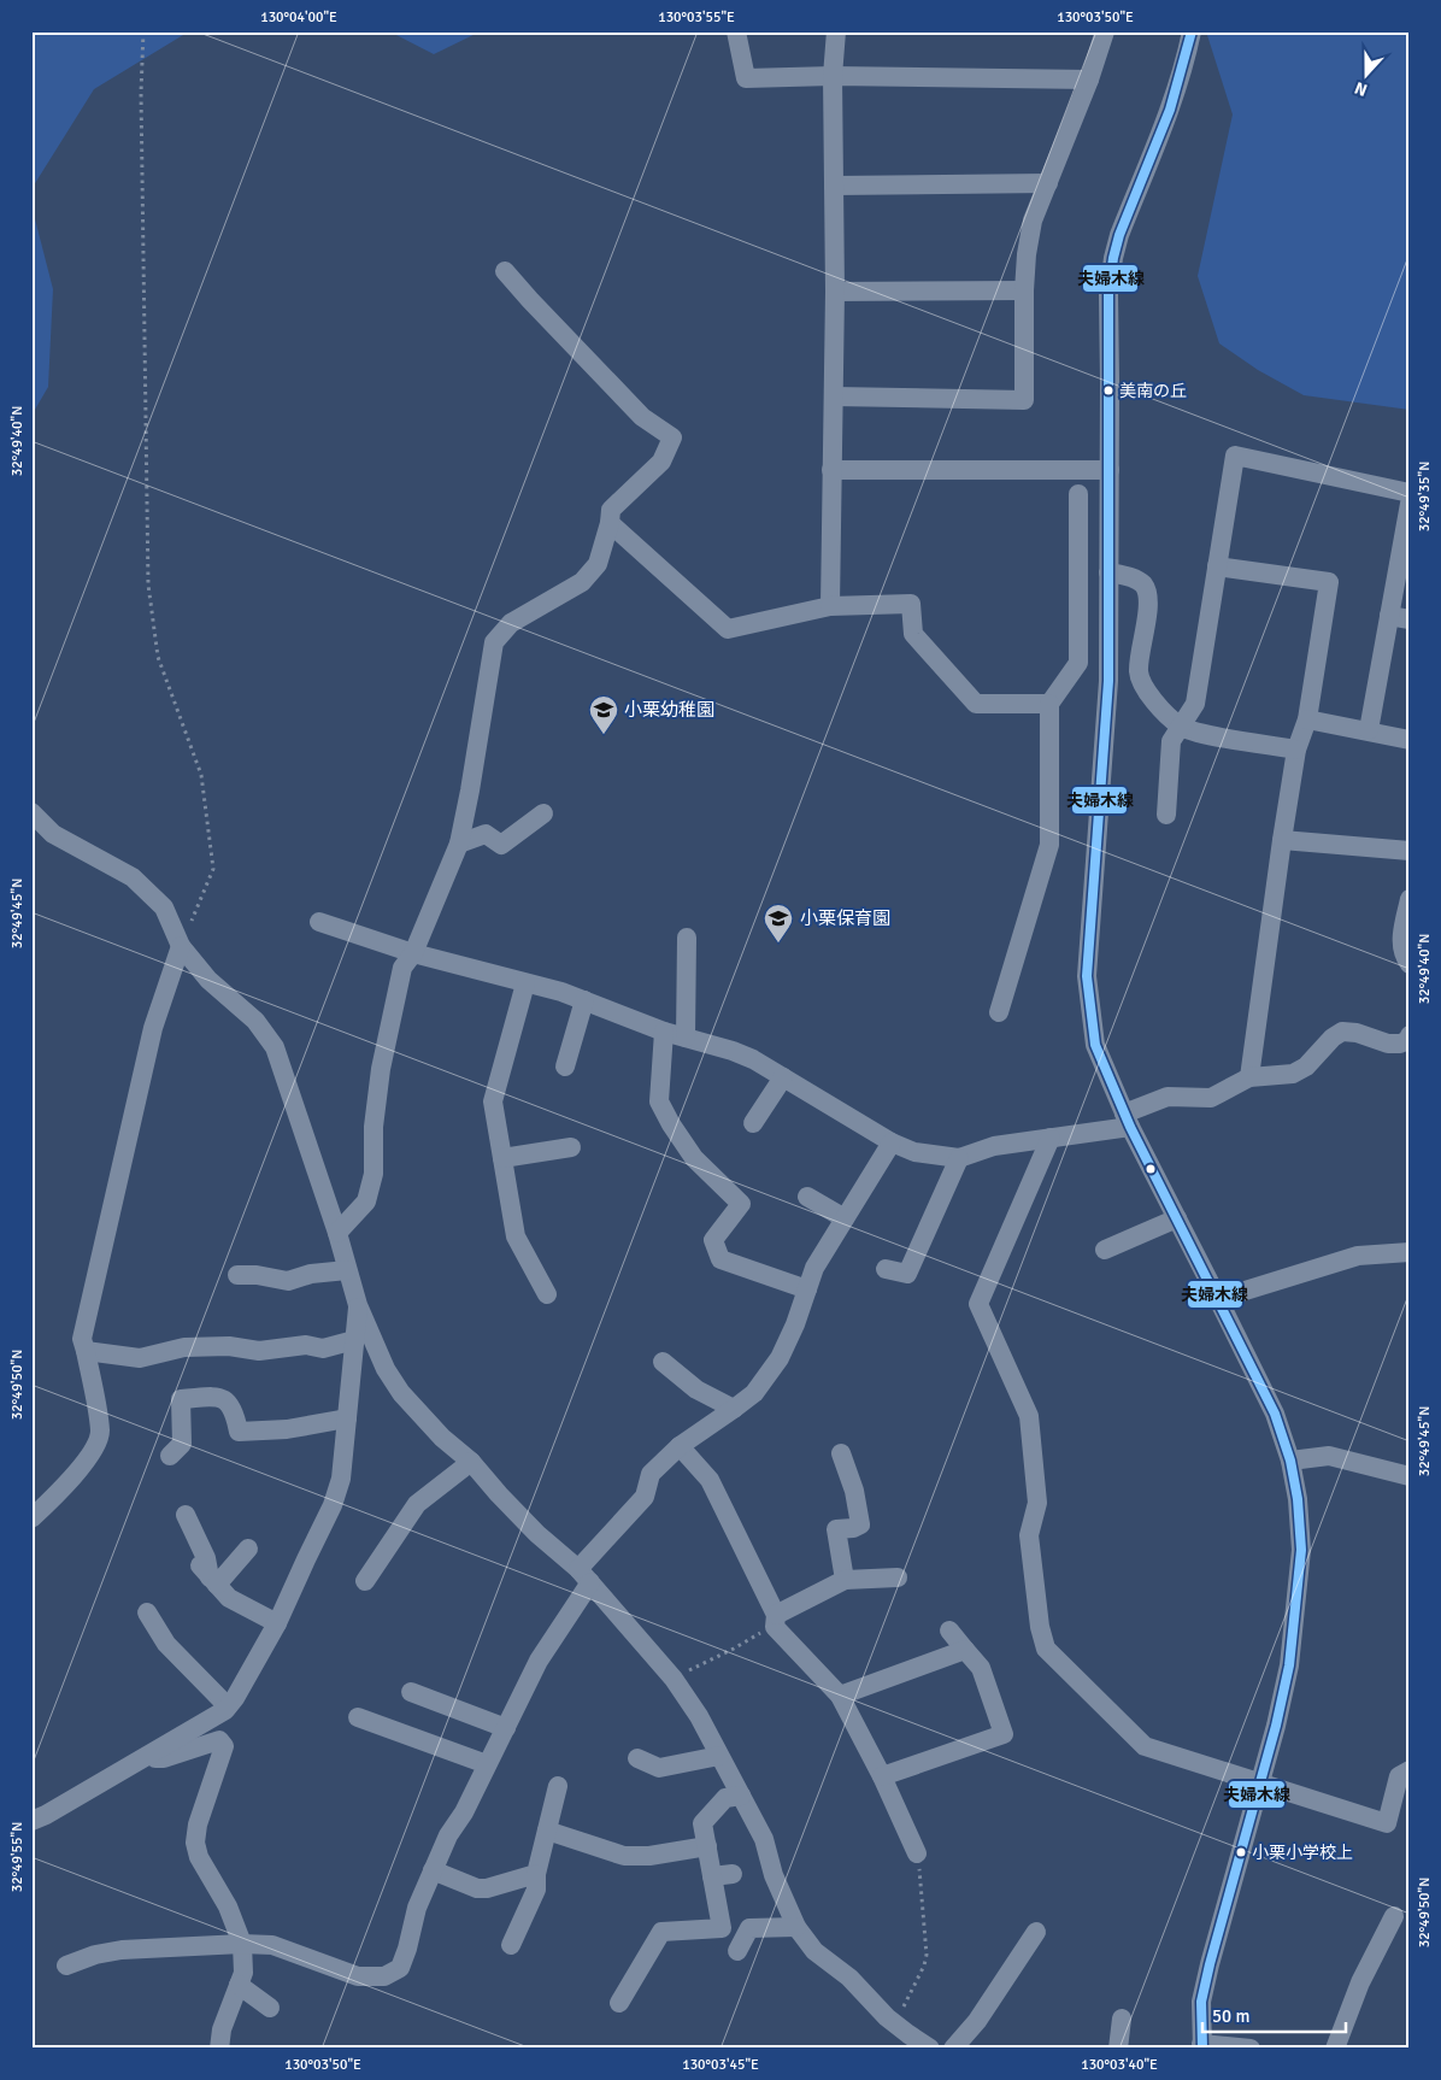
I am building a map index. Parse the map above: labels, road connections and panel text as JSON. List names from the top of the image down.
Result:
{
  "places": {
    "other": ["美南の丘", "小栗小学校上"],
    "school or university": ["小栗幼稚園", "小栗保育園"]
  },
  "lines": ["transit line 夫婦木線"],
  "scale_bar": "50 m",
  "north": "bottom",
  "coordinates": [
    "130°04'00\"E",
    "130°03'55\"E",
    "130°03'50\"E",
    "32°49'40\"N",
    "32°49'35\"N",
    "32°49'45\"N",
    "32°49'50\"N",
    "32°49'55\"N",
    "130°03'45\"E",
    "130°03'40\"E"
  ]
}
